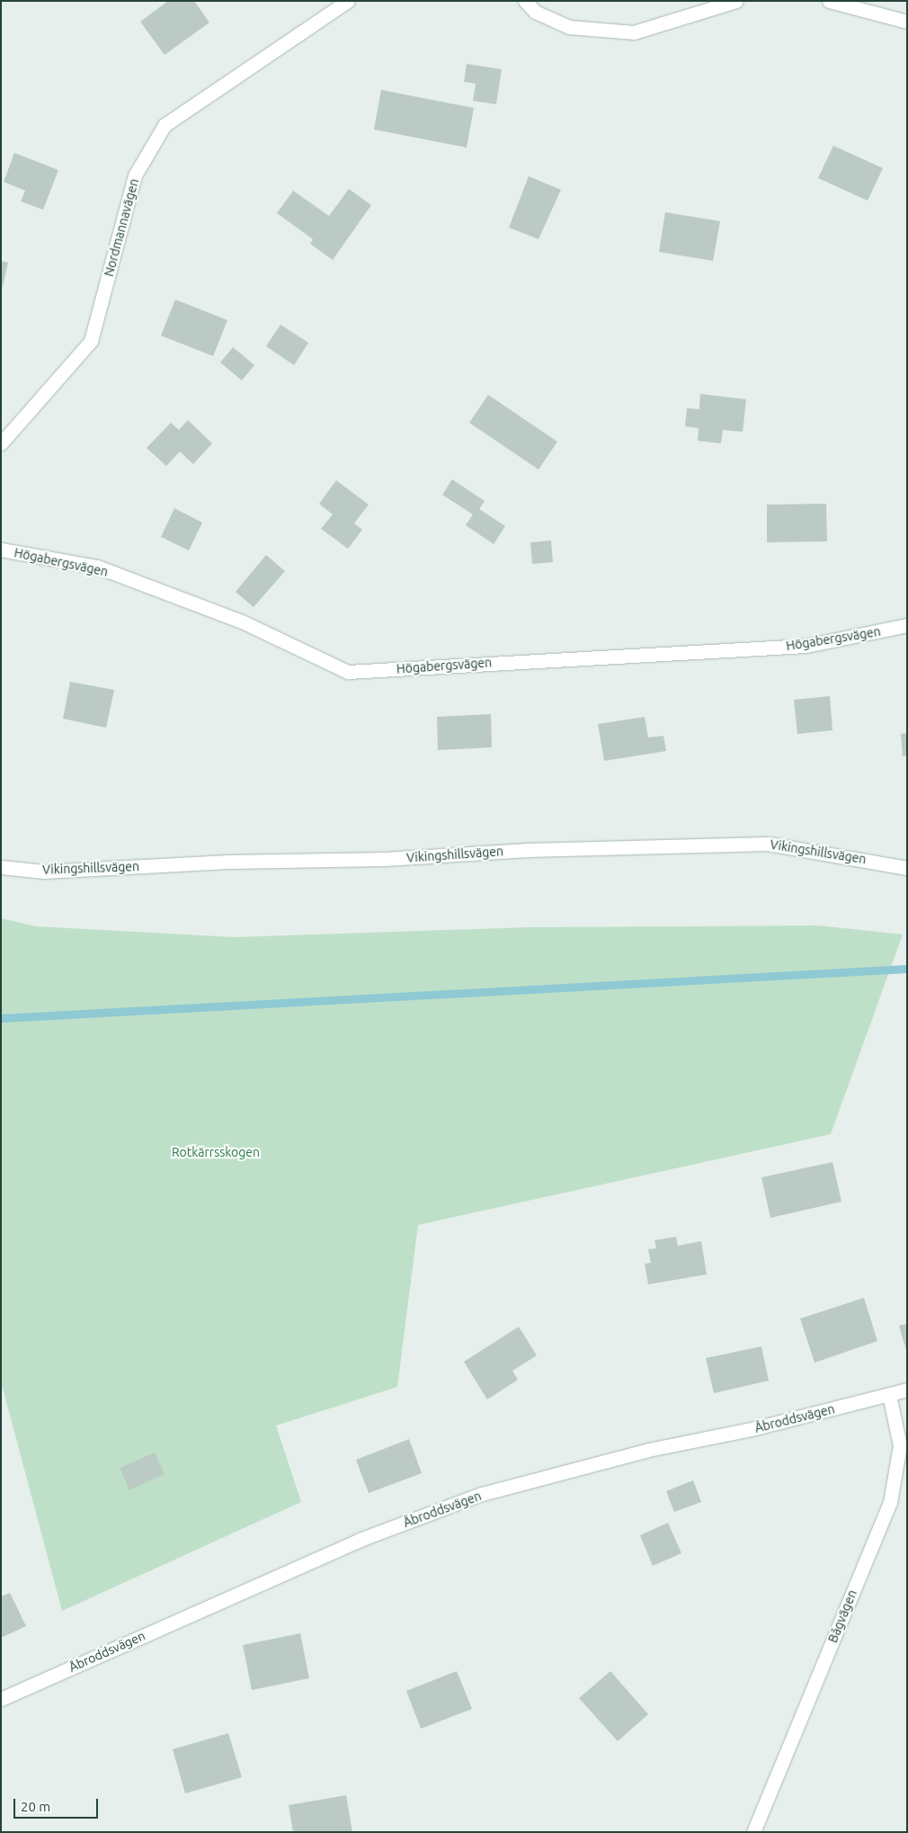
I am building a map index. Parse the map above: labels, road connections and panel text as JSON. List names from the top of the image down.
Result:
{
  "streets": {
    "street": [
      "Nordmannavägen",
      "Högabergsvägen",
      "Vikingshillsvägen",
      "Åbroddsvägen",
      "Bågvägen"
    ]
  },
  "crossings": [
    ["Åbroddsvägen", "Bågvägen"]
  ],
  "parks": ["Rotkärrsskogen"],
  "scale_bar": "20 m"
}
